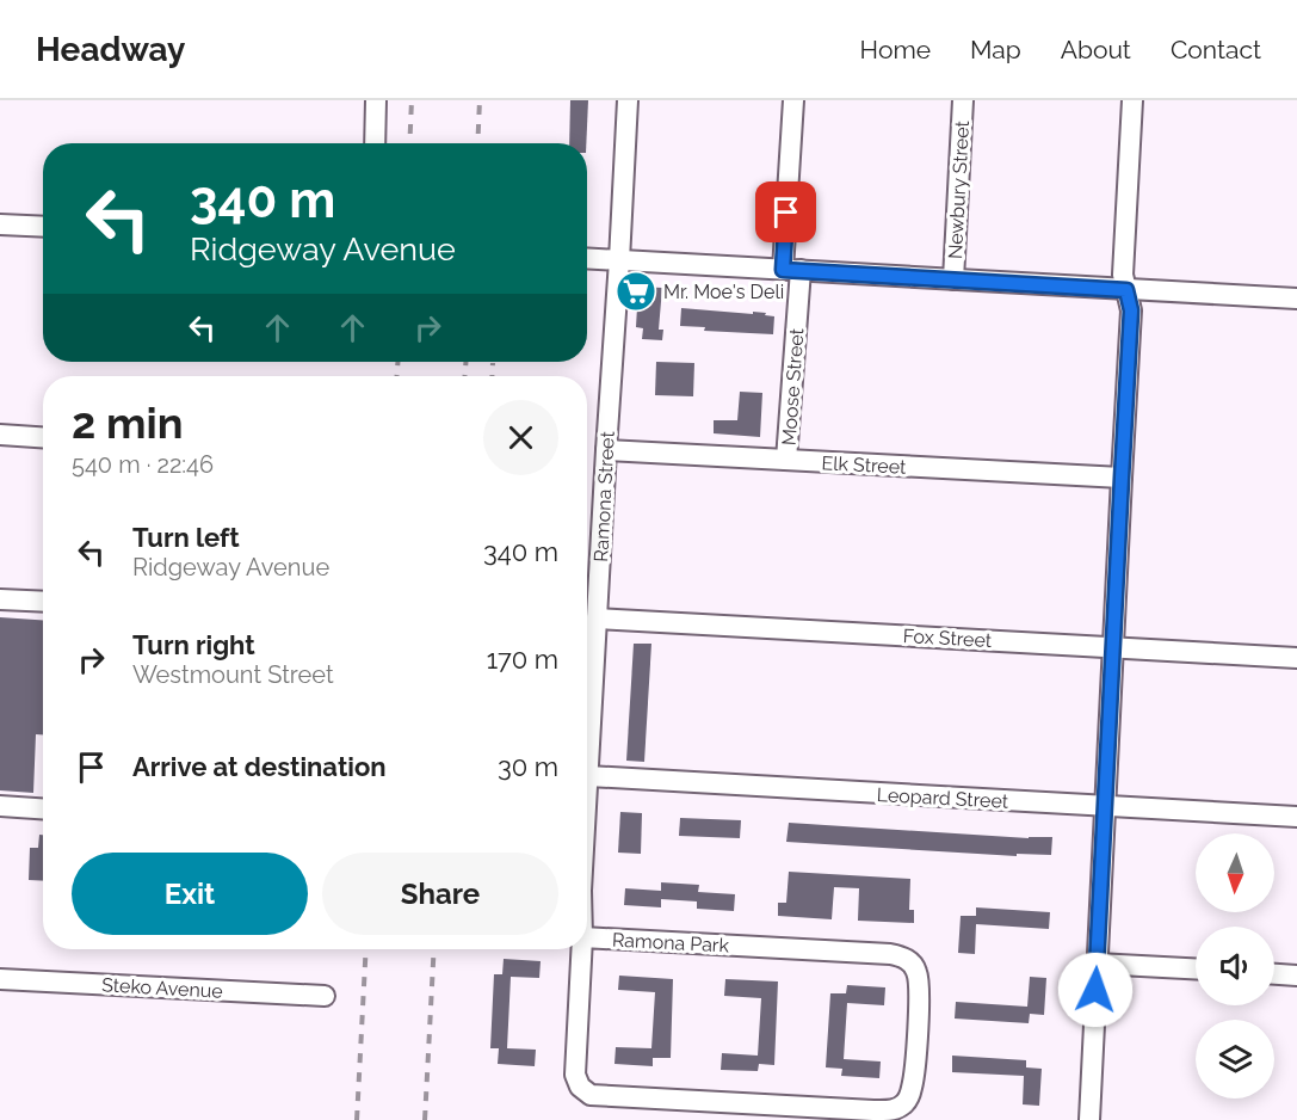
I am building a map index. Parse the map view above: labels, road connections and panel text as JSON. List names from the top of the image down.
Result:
{
  "streets": {
    "street": [
      "Newbury Street",
      "Moose Street",
      "Elk Street",
      "Ramona Street",
      "Fox Street",
      "Leopard Street",
      "Ramona Park",
      "Steko Avenue"
    ]
  },
  "crossings": [
    ["Moose Street", "Elk Street"],
    ["Elk Street", "Ramona Street"],
    ["Ramona Street", "Fox Street"],
    ["Ramona Street", "Leopard Street"]
  ],
  "places": {
    "supermarket": ["Mr. Moe's Deli"]
  },
  "north": "bottom",
  "page": {
    "header": "Headway",
    "nav": [
      "Home",
      "Map",
      "About",
      "Contact"
    ],
    "turn": ["340 m", "Ridgeway Avenue"],
    "heading": ["2 min", "540 m · 22:46"],
    "list": [
      {
        "name": "Turn left",
        "note": "Ridgeway Avenue",
        "value": "340 m"
      },
      {
        "name": "Turn right",
        "note": "Westmount Street",
        "value": "170 m"
      },
      {
        "name": "Arrive at destination",
        "value": "30 m"
      }
    ],
    "buttons": ["Exit", "Share"]
  }
}
